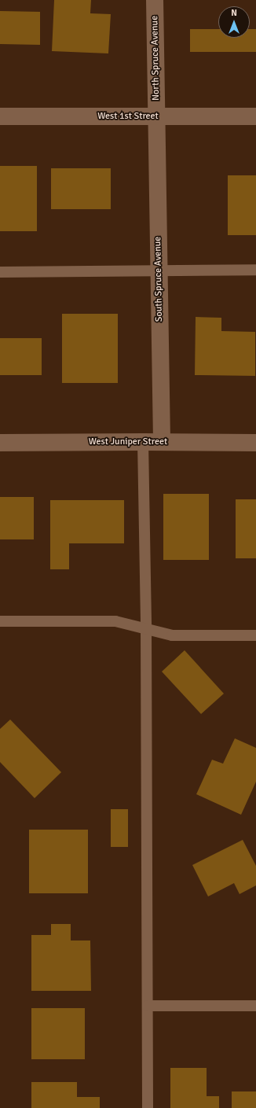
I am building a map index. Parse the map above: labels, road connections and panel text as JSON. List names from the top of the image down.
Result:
{
  "streets": {
    "street": [
      "North Spruce Avenue",
      "West 1st Street",
      "South Spruce Avenue",
      "West Juniper Street"
    ]
  },
  "crossings": [
    ["North Spruce Avenue", "West 1st Street"],
    ["North Spruce Avenue", "South Spruce Avenue"],
    ["West 1st Street", "South Spruce Avenue"],
    ["South Spruce Avenue", "West Juniper Street"]
  ],
  "north": "top"
}
